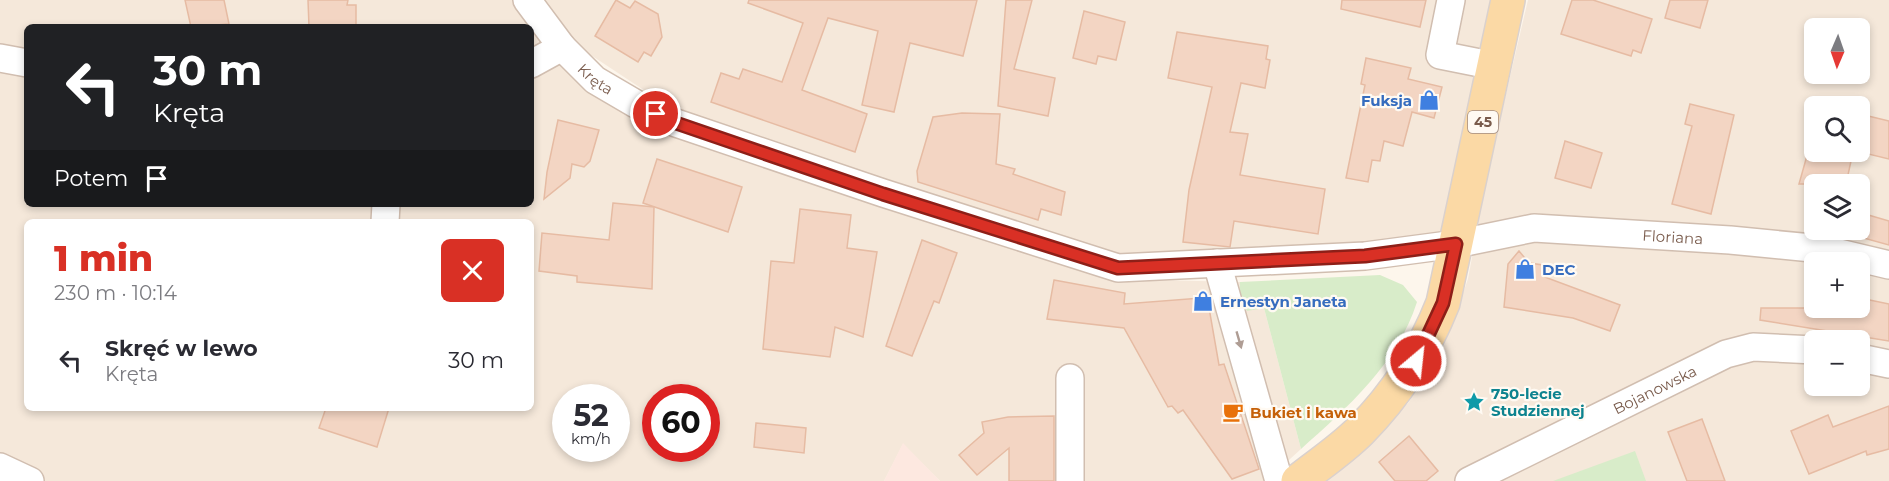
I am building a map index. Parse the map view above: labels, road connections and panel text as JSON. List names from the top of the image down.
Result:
{
  "streets": {
    "main road": ["45"],
    "street": ["Kręta", "Floriana", "Bojanowska"]
  },
  "crossings": [
    ["Kręta", "45"],
    ["Kręta", "Floriana"],
    ["45", "Floriana"]
  ],
  "places": {
    "shop": ["Fuksja", "DEC", "Ernestyn Janeta"],
    "place": ["750-lecie Studziennej"],
    "cafe": ["Bukiet i kawa"]
  },
  "north": "bottom",
  "page": {
    "map_buttons": ["+", "−"],
    "turn": ["30 m", "Kręta"],
    "then": "Potem",
    "heading": ["1 min", "230 m · 10:14"],
    "list": [
      {
        "name": "Skręć w lewo",
        "note": "Kręta",
        "value": "30 m"
      }
    ],
    "speed": "52 km/h",
    "limit": "60"
  }
}
